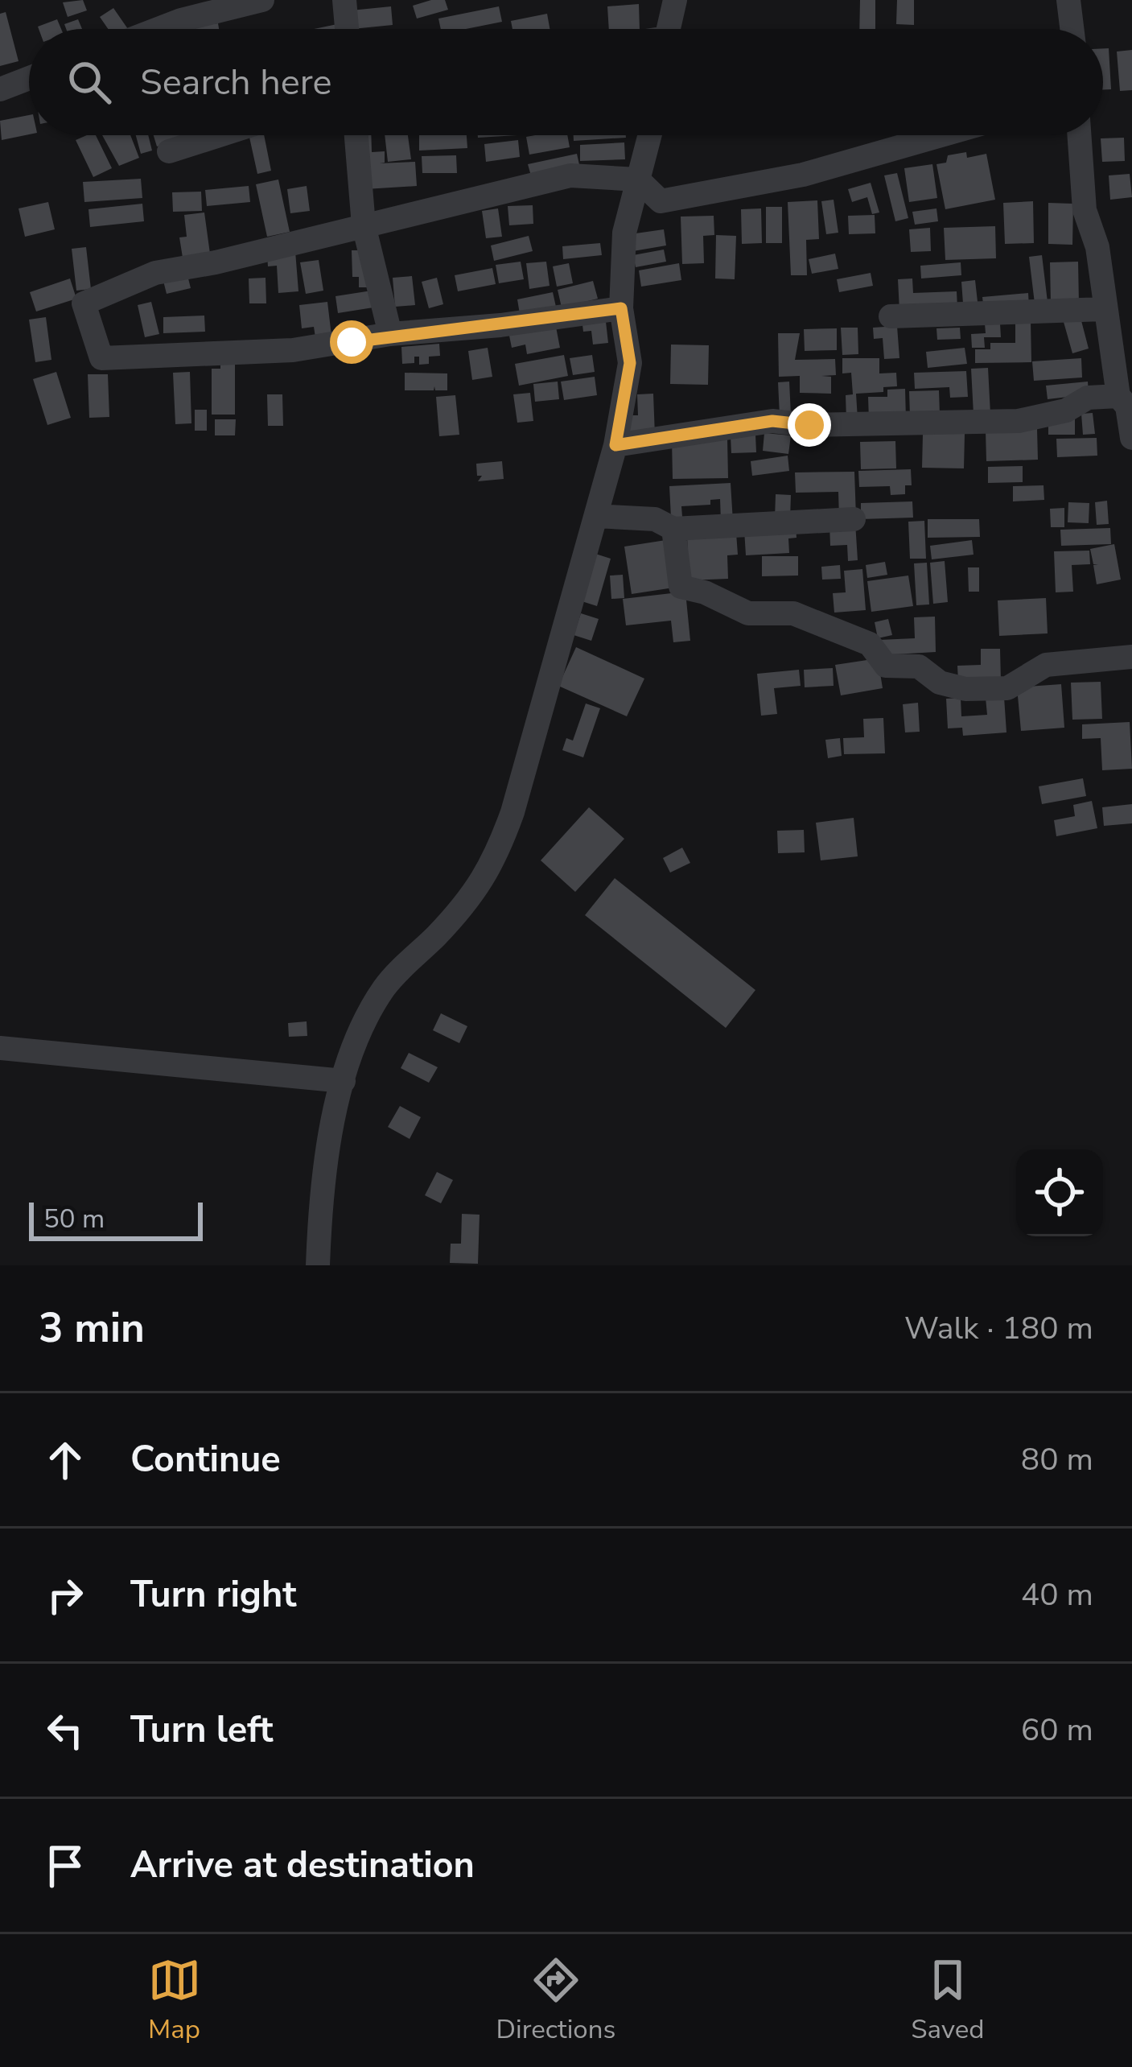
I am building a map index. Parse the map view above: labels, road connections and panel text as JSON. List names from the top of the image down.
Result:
{
  "scale_bar": "50 m",
  "page": {
    "search": "Search here",
    "scale": "50 m",
    "heading": ["3 min", "Walk · 180 m"],
    "list": [
      ["Continue", "80 m"],
      ["Turn right", "40 m"],
      ["Turn left", "60 m"],
      "Arrive at destination"
    ],
    "nav": ["Map", "Directions", "Saved"]
  }
}
